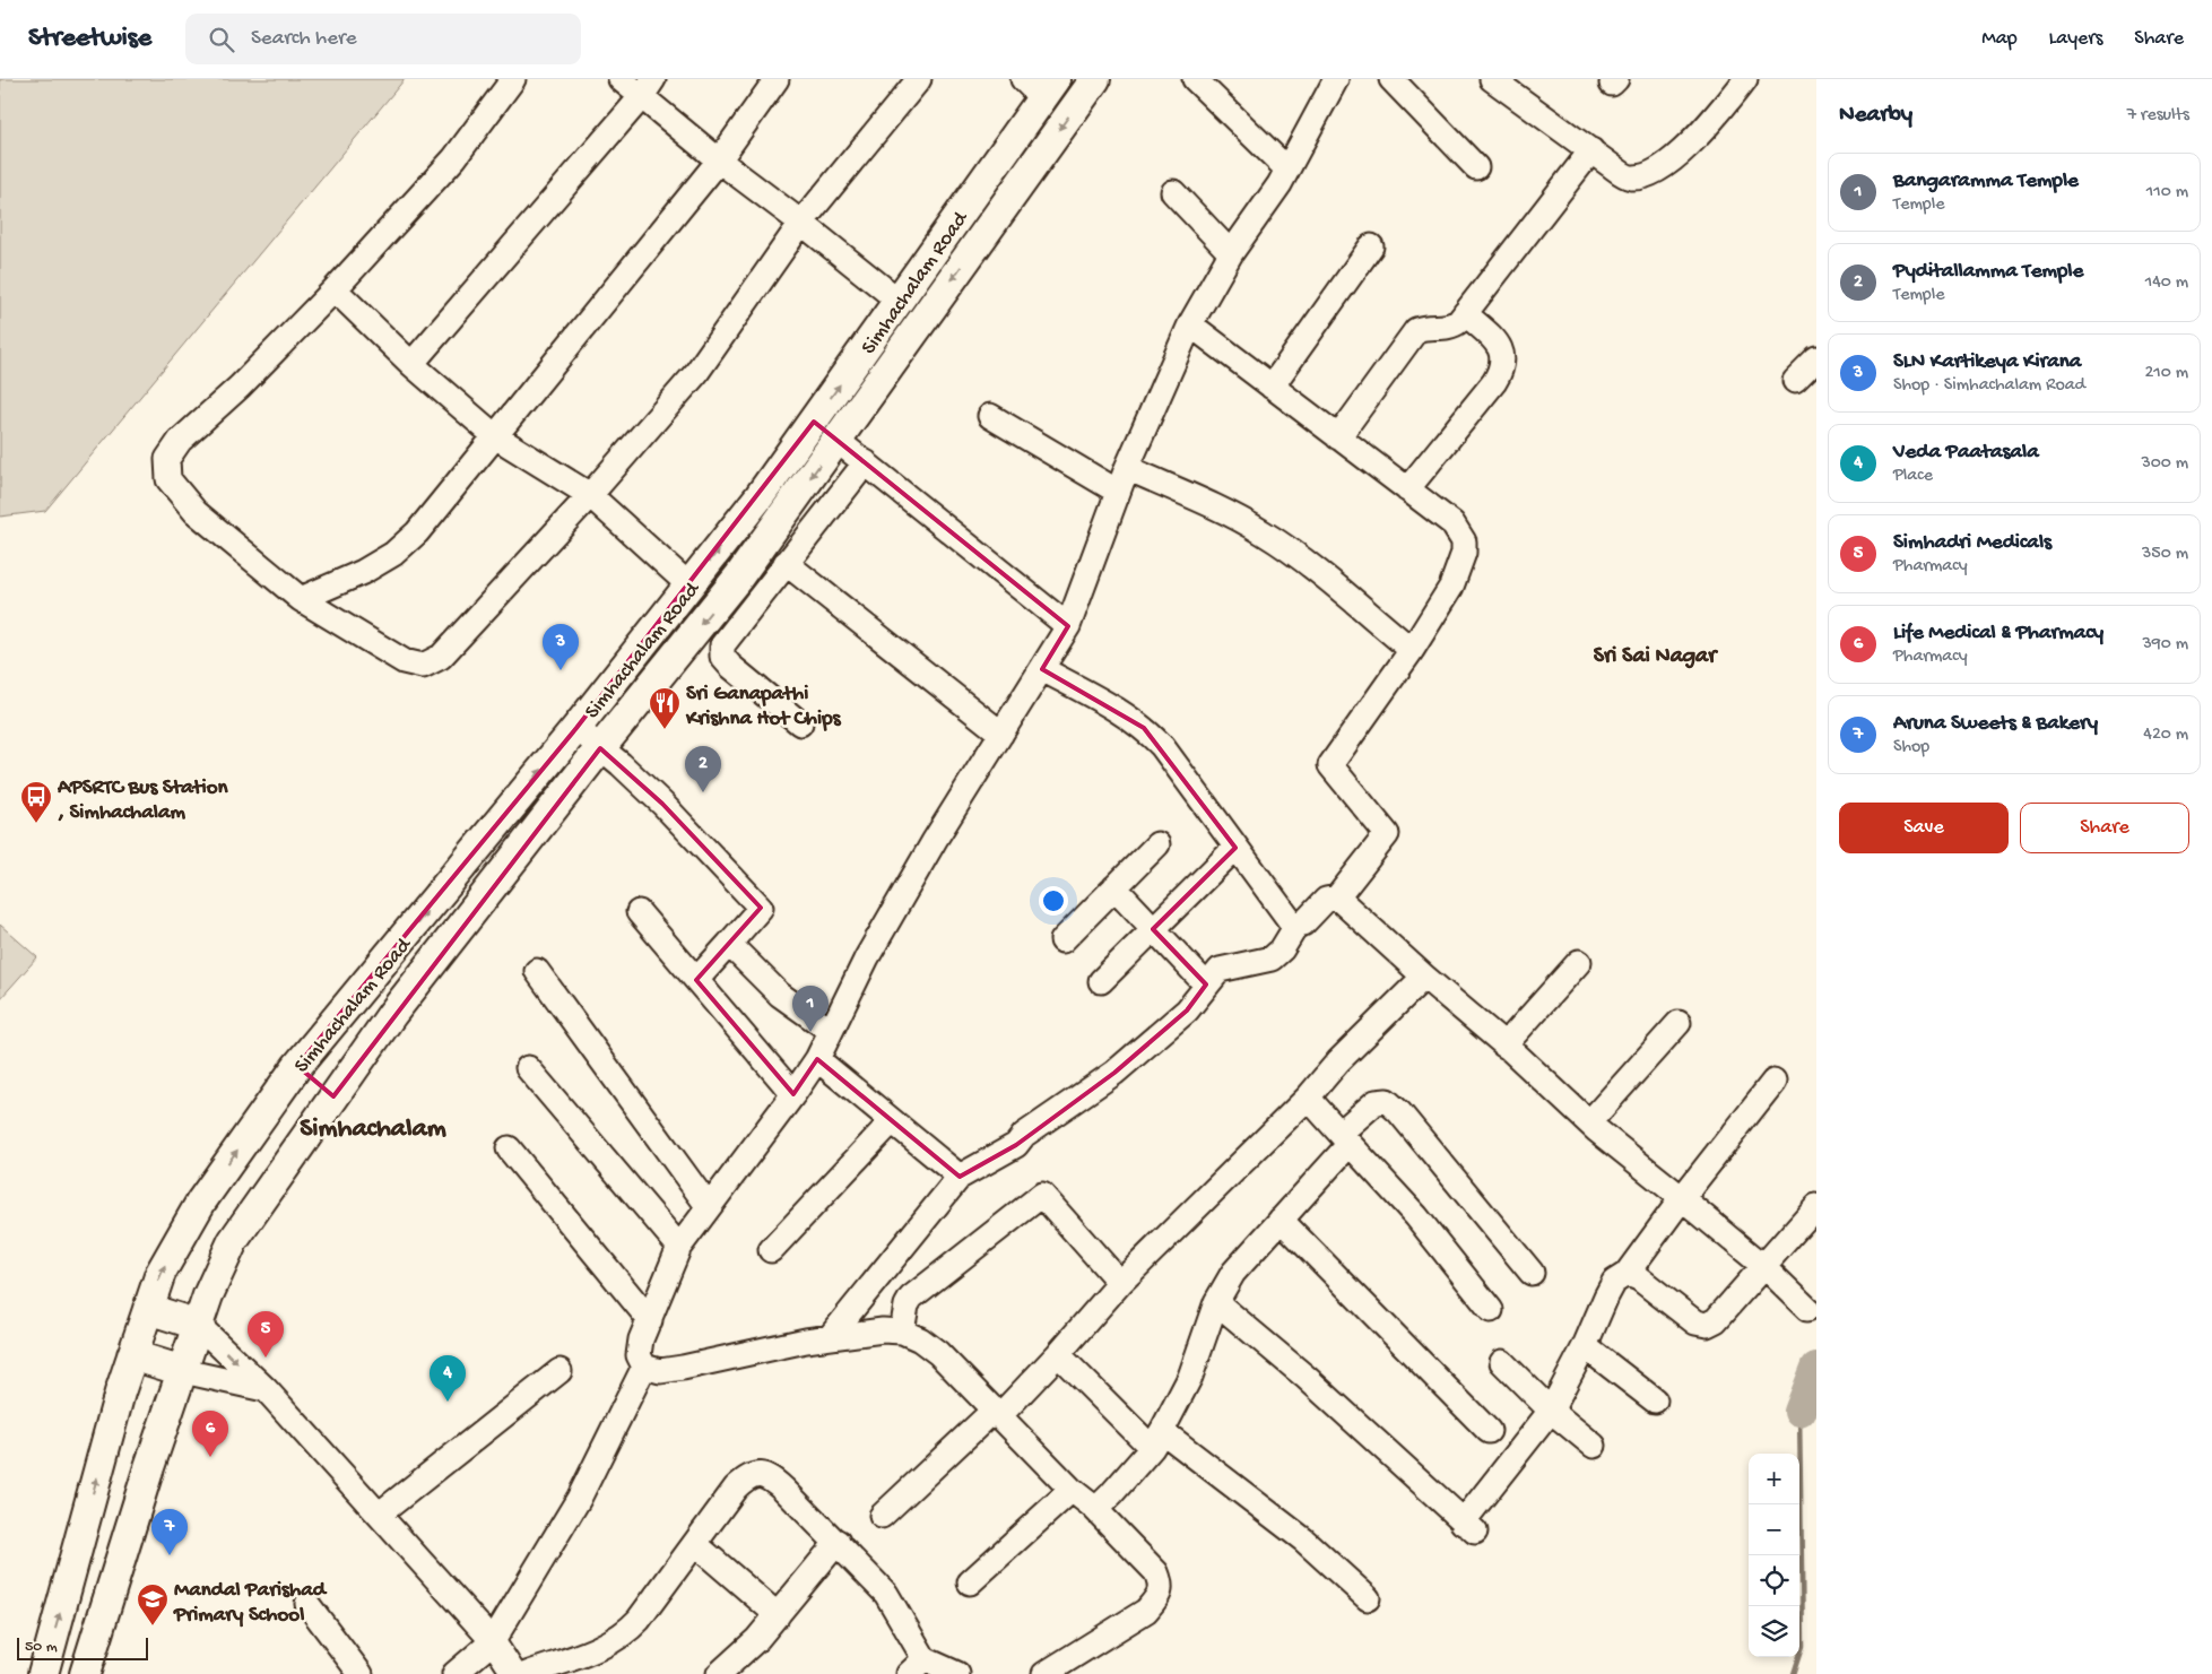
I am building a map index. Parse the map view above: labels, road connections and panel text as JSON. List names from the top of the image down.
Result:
{
  "streets": {
    "main road": ["Simhachalam Road"]
  },
  "districts": ["Sri Sai Nagar", "Simhachalam"],
  "places": {
    "restaurant": ["Sri Ganapathi Krishna Hot Chips"],
    "bus stop": ["APSRTC Bus Station , Simhachalam"],
    "school or university": ["Mandal Parishad Primary School"]
  },
  "scale_bar": "50 m",
  "page": {
    "header": "Streetwise",
    "search": "Search here",
    "nav": ["Map", "Layers", "Share"],
    "heading": ["Nearby", "7 results"],
    "list": [
      {
        "mark": "1",
        "name": "Bangaramma Temple",
        "note": "Temple",
        "value": "110 m"
      },
      {
        "mark": "2",
        "name": "Pyditallamma Temple",
        "note": "Temple",
        "value": "140 m"
      },
      {
        "mark": "3",
        "name": "SLN Kartikeya Kirana",
        "note": "Shop · Simhachalam Road",
        "value": "210 m"
      },
      {
        "mark": "4",
        "name": "Veda Paatasala",
        "note": "Place",
        "value": "300 m"
      },
      {
        "mark": "5",
        "name": "Simhadri Medicals",
        "note": "Pharmacy",
        "value": "350 m"
      },
      {
        "mark": "6",
        "name": "Life Medical & Pharmacy",
        "note": "Pharmacy",
        "value": "390 m"
      },
      {
        "mark": "7",
        "name": "Aruna Sweets & Bakery",
        "note": "Shop",
        "value": "420 m"
      }
    ],
    "pins": [
      "3",
      "2",
      "1",
      "5",
      "4",
      "6",
      "7"
    ],
    "buttons": ["Save", "Share"],
    "map_buttons": ["+", "−"],
    "scale": "50 m"
  }
}
